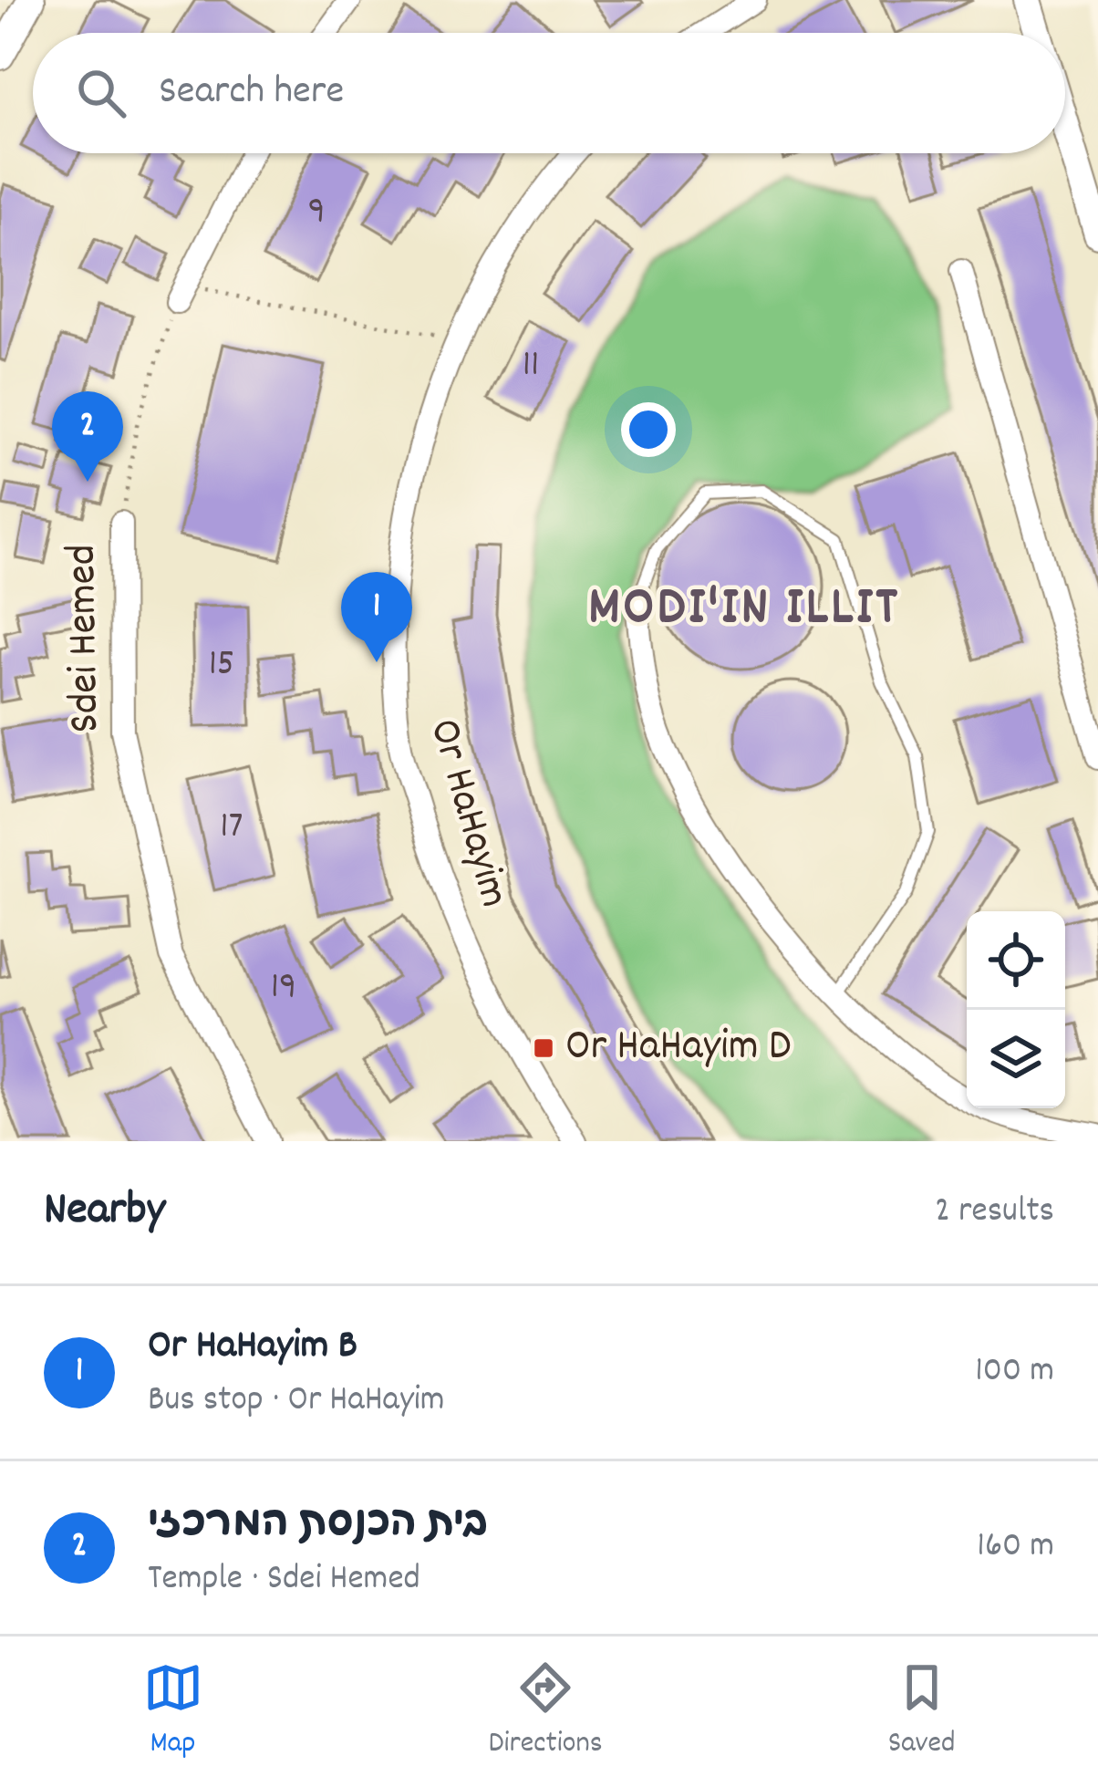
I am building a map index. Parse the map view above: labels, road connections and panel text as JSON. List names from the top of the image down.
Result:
{
  "streets": {
    "street": ["Sdei Hemed", "Or HaHayim"]
  },
  "districts": ["MODI'IN ILLIT"],
  "places": {
    "transit": ["Or HaHayim D"]
  },
  "house_numbers": [
    "9",
    "11",
    "15",
    "17",
    "19"
  ],
  "page": {
    "search": "Search here",
    "pins": ["2", "1"],
    "heading": ["Nearby", "2 results"],
    "list": [
      {
        "mark": "1",
        "name": "Or HaHayim B",
        "note": "Bus stop · Or HaHayim",
        "value": "100 m"
      },
      {
        "mark": "2",
        "name": "בית הכנסת המרכזי",
        "note": "Temple · Sdei Hemed",
        "value": "160 m"
      }
    ],
    "nav": ["Map", "Directions", "Saved"]
  }
}
